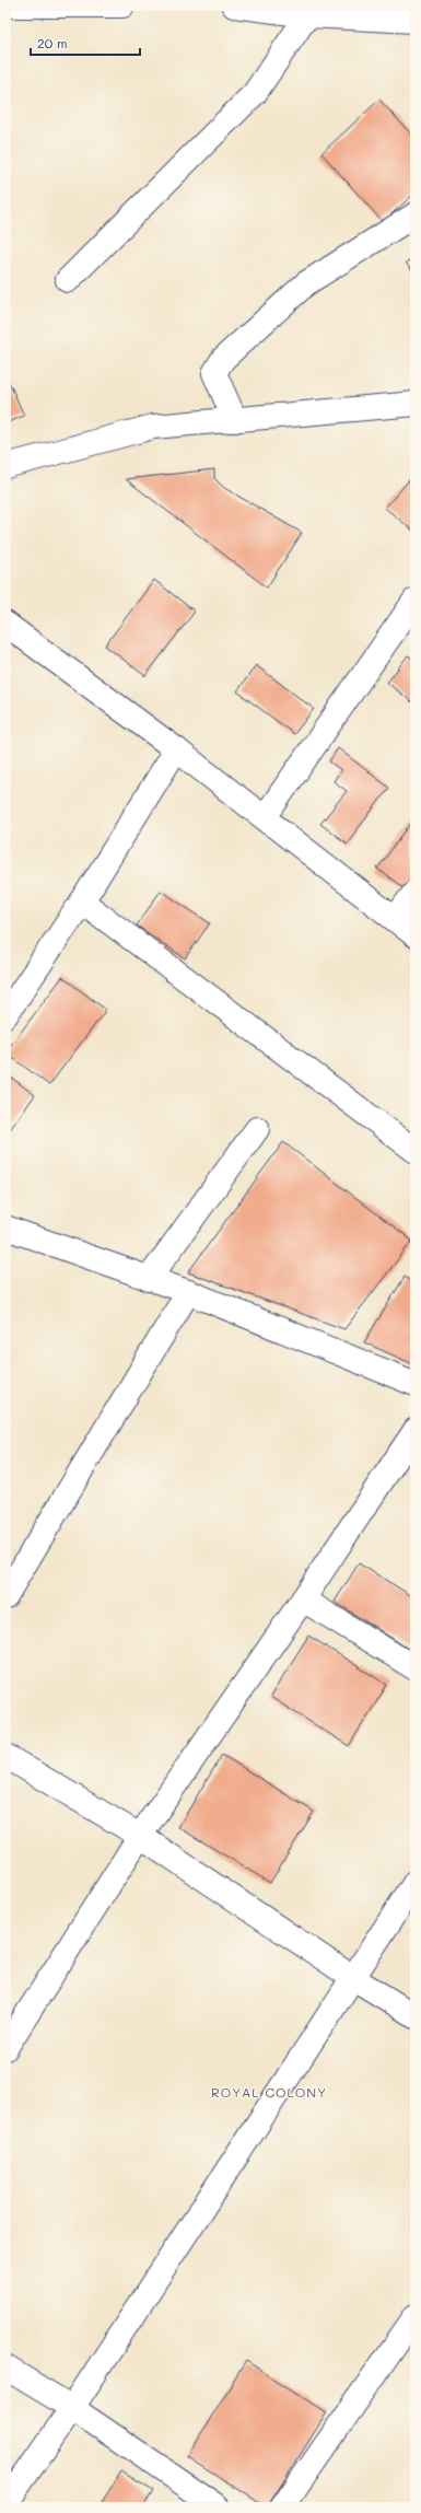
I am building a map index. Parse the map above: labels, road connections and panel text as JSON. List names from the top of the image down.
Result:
{
  "districts": ["ROYAL COLONY"],
  "scale_bar": "20 m"
}
